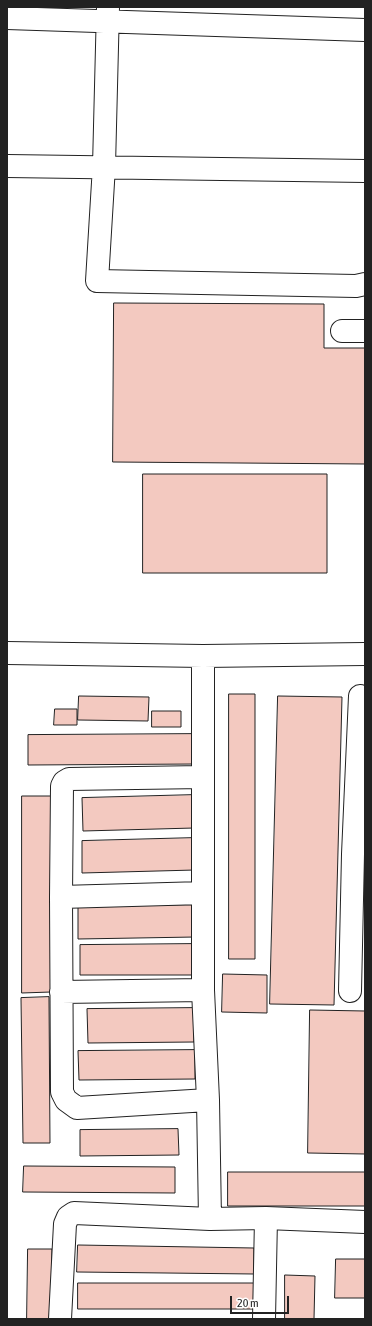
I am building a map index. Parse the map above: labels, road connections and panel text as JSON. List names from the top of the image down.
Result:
{
  "scale_bar": "20 m"
}
